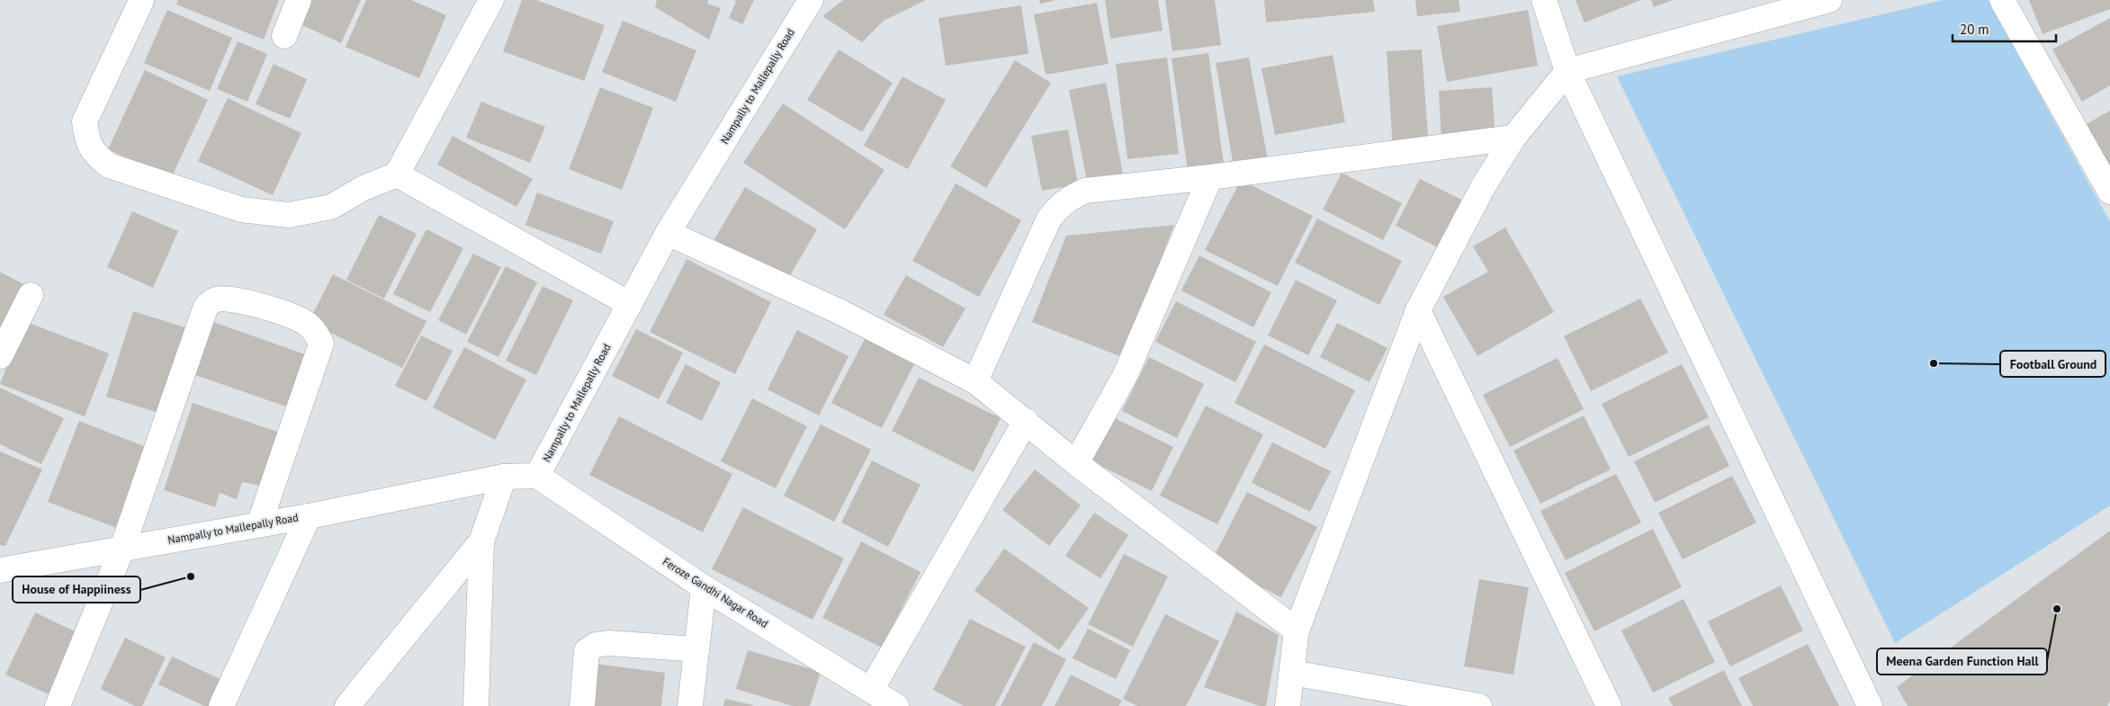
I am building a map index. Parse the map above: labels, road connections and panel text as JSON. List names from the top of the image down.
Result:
{
  "streets": {
    "street": ["Nampally to Mallepally Road", "Feroze Gandhi Nagar Road"]
  },
  "crossings": [
    ["Nampally to Mallepally Road", "Feroze Gandhi Nagar Road"]
  ],
  "places": ["Football Ground", "House of Happiiness", "Meena Garden Function Hall"],
  "scale_bar": "20 m"
}
